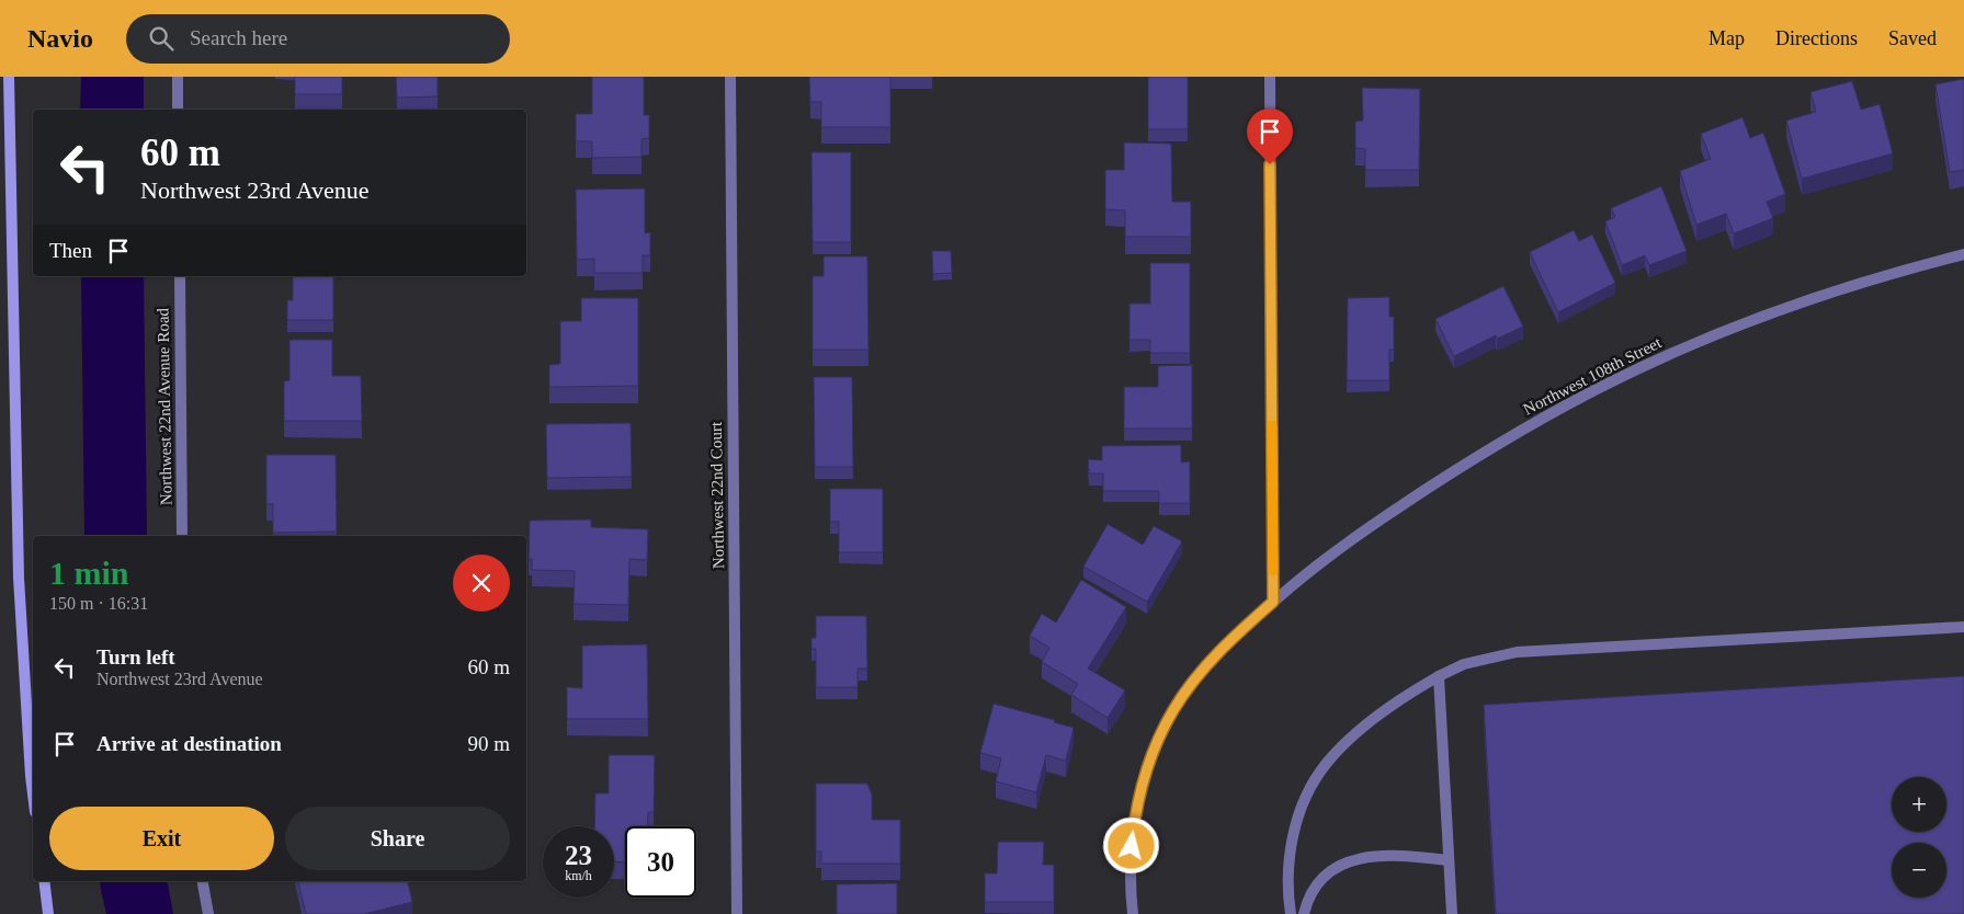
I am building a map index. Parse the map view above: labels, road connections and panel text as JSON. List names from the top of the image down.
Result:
{
  "streets": {
    "street": ["Northwest 108th Street", "Northwest 22nd Avenue Road", "Northwest 22nd Court"]
  },
  "page": {
    "header": "Navio",
    "search": "Search here",
    "nav": ["Map", "Directions", "Saved"],
    "turn": ["60 m", "Northwest 23rd Avenue"],
    "then": "Then",
    "heading": ["1 min", "150 m · 16:31"],
    "list": [
      {
        "name": "Turn left",
        "note": "Northwest 23rd Avenue",
        "value": "60 m"
      },
      {
        "name": "Arrive at destination",
        "value": "90 m"
      }
    ],
    "map_buttons": ["+", "−"],
    "buttons": ["Exit", "Share"],
    "speed": "23 km/h",
    "limit": "30"
  }
}
